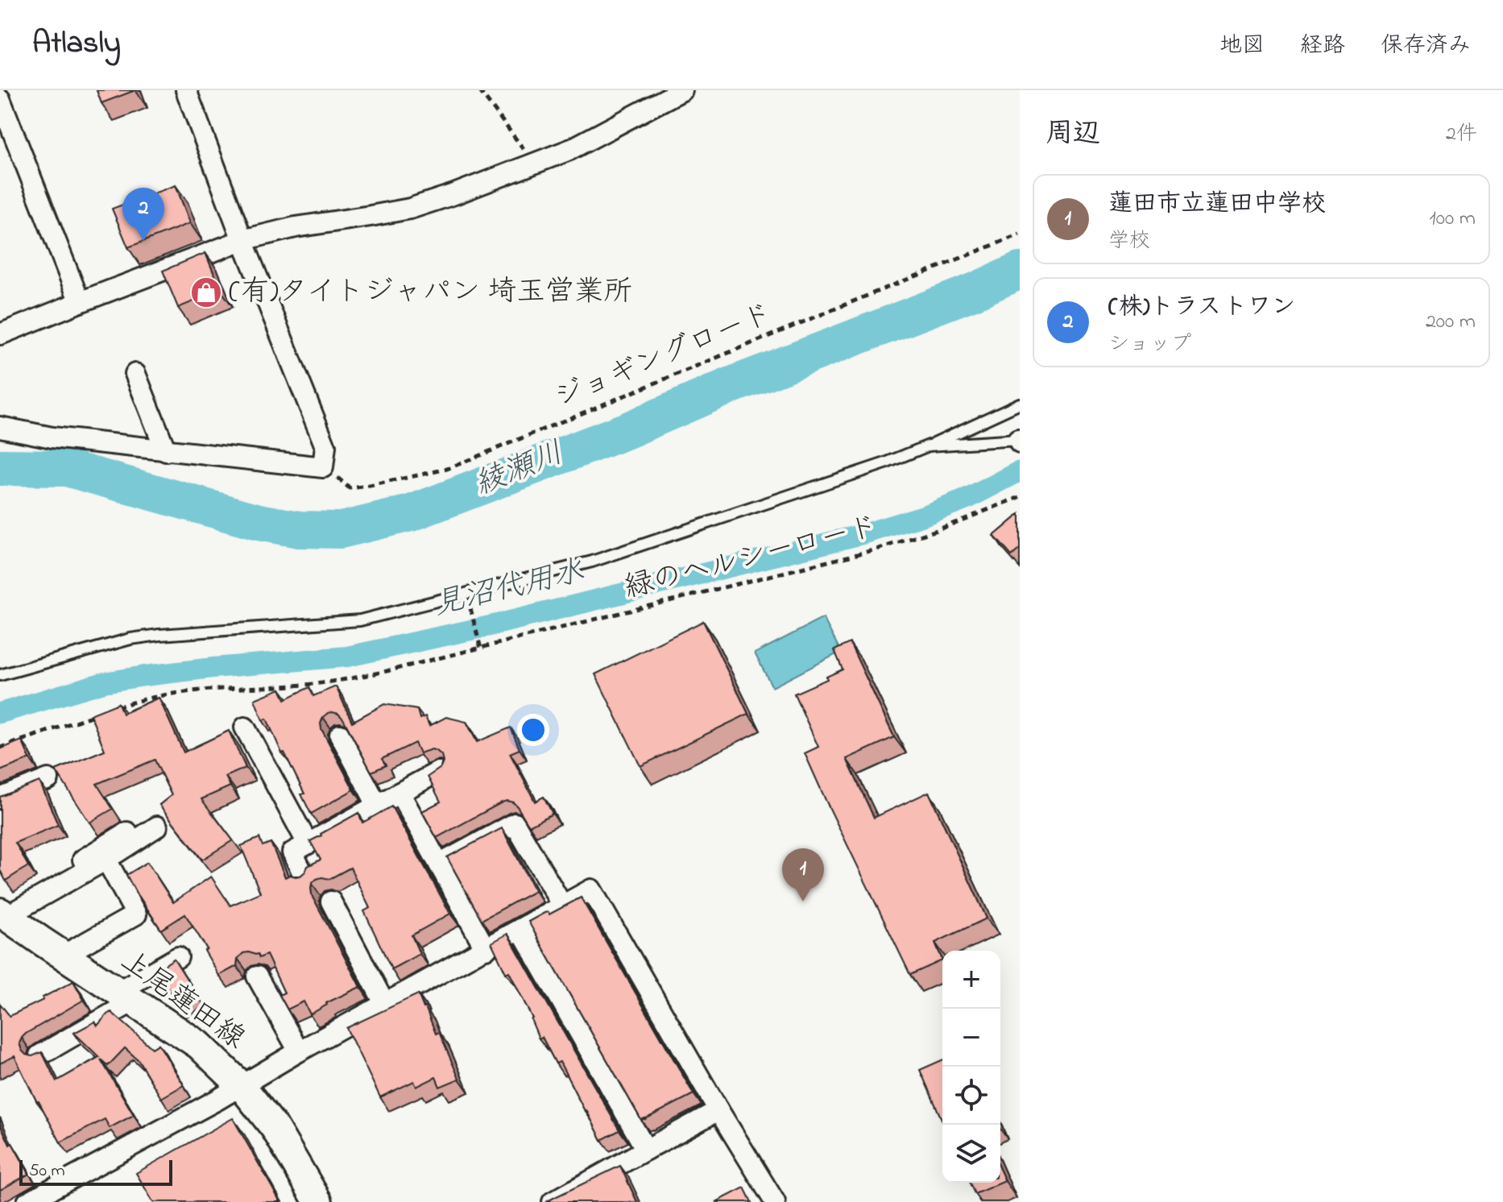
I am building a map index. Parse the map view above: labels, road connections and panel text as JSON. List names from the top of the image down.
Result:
{
  "streets": {
    "main road": ["上尾蓮田線"],
    "path": ["ジョギングロード", "緑のヘルシーロード"]
  },
  "water": ["綾瀬川", "見沼代用水"],
  "places": {
    "shop": ["(有)タイトジャパン 埼玉営業所"]
  },
  "scale_bar": "50 m",
  "page": {
    "header": "Atlasly",
    "nav": ["地図", "経路", "保存済み"],
    "heading": ["周辺", "2件"],
    "list": [
      {
        "mark": "1",
        "name": "蓮田市立蓮田中学校",
        "note": "学校",
        "value": "100 m"
      },
      {
        "mark": "2",
        "name": "(株)トラストワン",
        "note": "ショップ",
        "value": "200 m"
      }
    ],
    "pins": ["2", "1"],
    "map_buttons": ["+", "−"],
    "scale": "50 m"
  }
}
